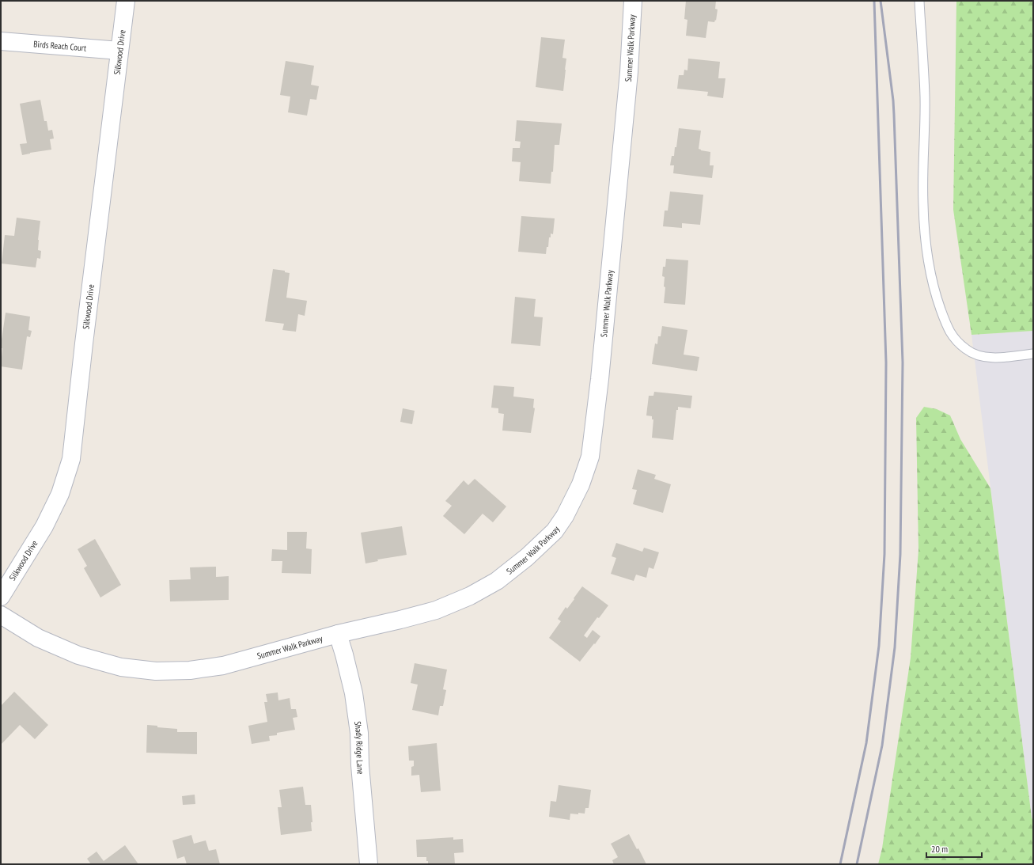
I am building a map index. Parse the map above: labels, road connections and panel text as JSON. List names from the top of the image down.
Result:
{
  "streets": {
    "street": [
      "Birds Reach Court",
      "Summer Walk Parkway",
      "Silkwood Drive",
      "Shady Ridge Lane"
    ]
  },
  "crossings": [
    ["Birds Reach Court", "Silkwood Drive"],
    ["Summer Walk Parkway", "Shady Ridge Lane"]
  ],
  "scale_bar": "20 m"
}
